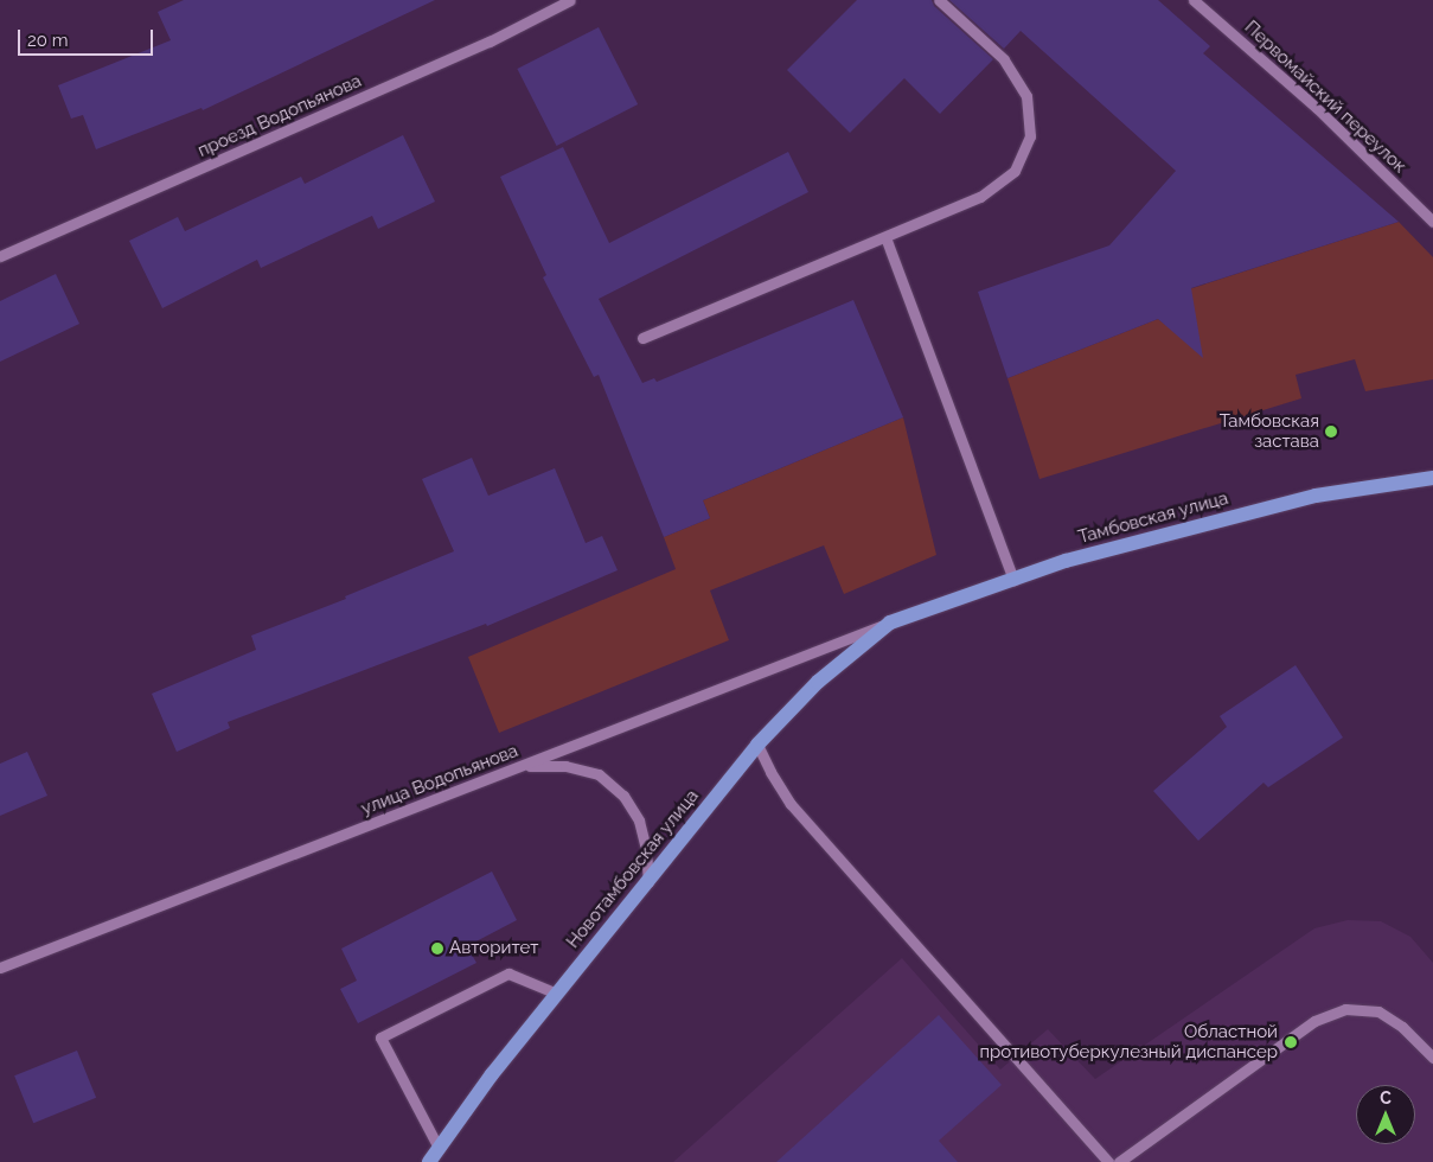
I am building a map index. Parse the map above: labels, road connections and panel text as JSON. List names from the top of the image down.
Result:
{
  "streets": {
    "main road": ["Тамбовская улица", "Новотамбовская улица"],
    "street": ["Первомайский переулок", "проезд Водопьянова", "улица Водопьянова"]
  },
  "crossings": [
    ["Тамбовская улица", "улица Водопьянова"],
    ["Тамбовская улица", "Новотамбовская улица"],
    ["улица Водопьянова", "Новотамбовская улица"]
  ],
  "places": ["Тамбовская застава", "Авторитет", "Областной противотуберкулезный диспансер"],
  "scale_bar": "20 m",
  "north": "top"
}
